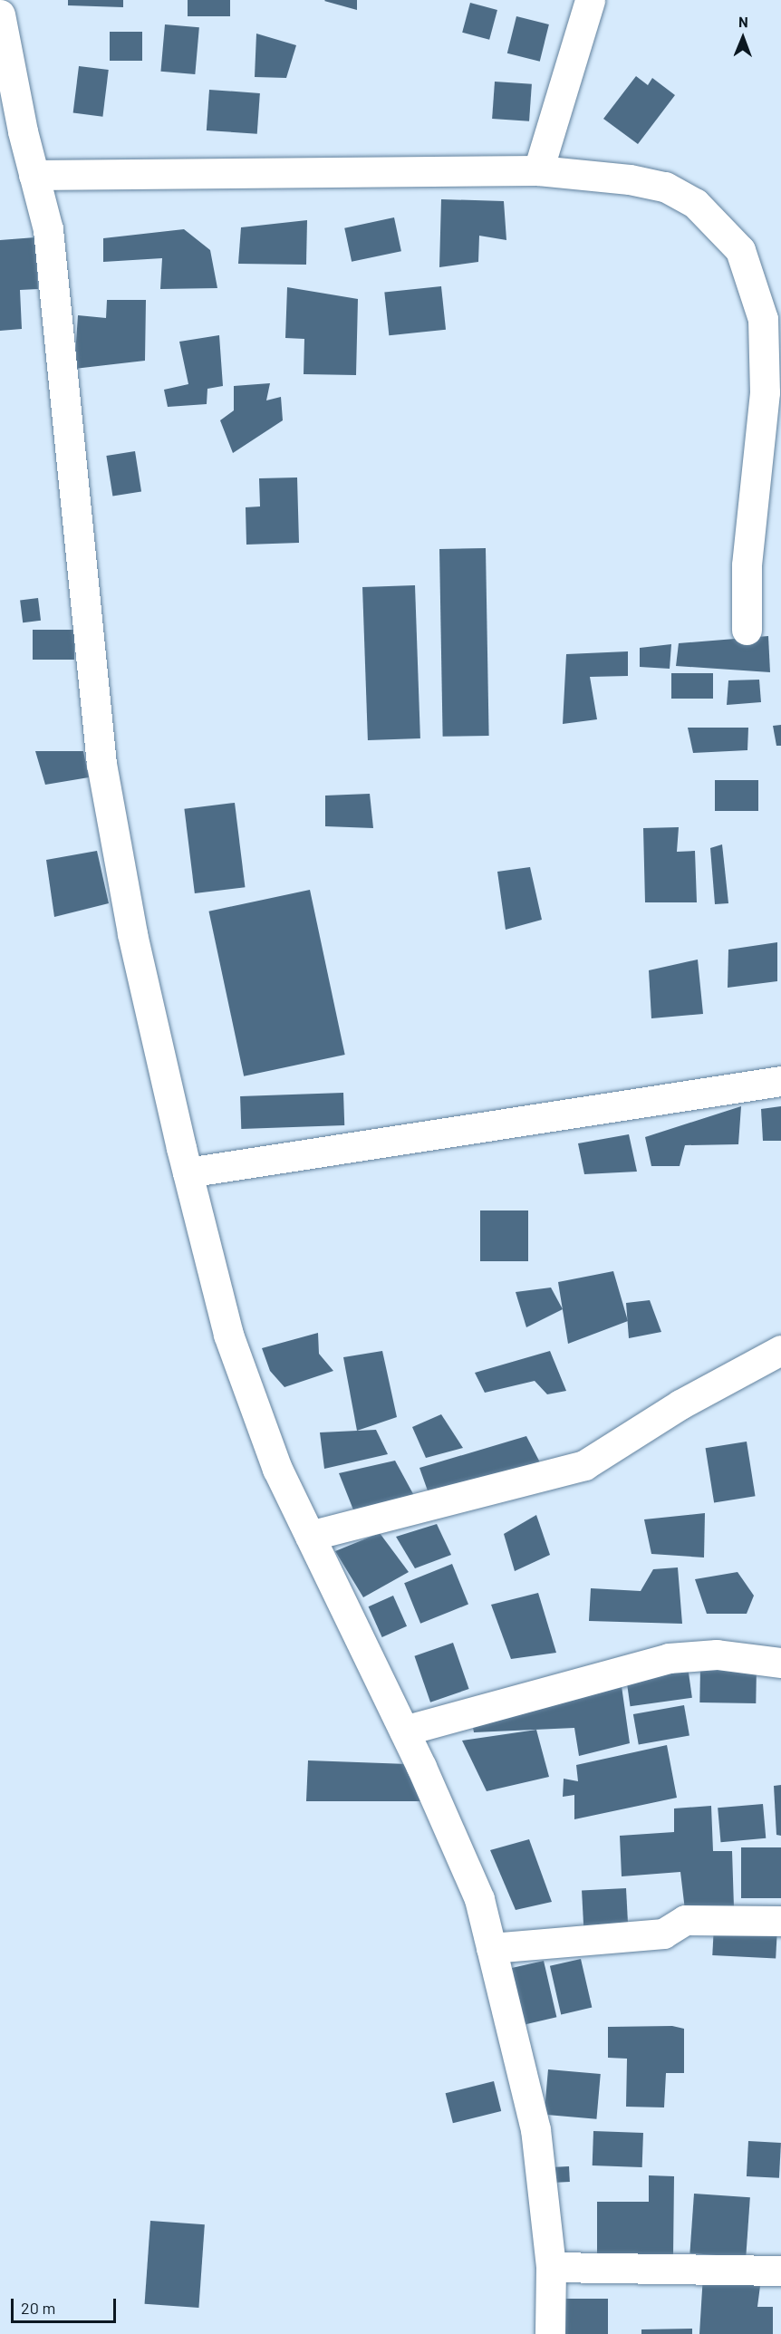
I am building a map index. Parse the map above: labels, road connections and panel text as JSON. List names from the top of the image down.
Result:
{
  "scale_bar": "20 m",
  "north": "top"
}
